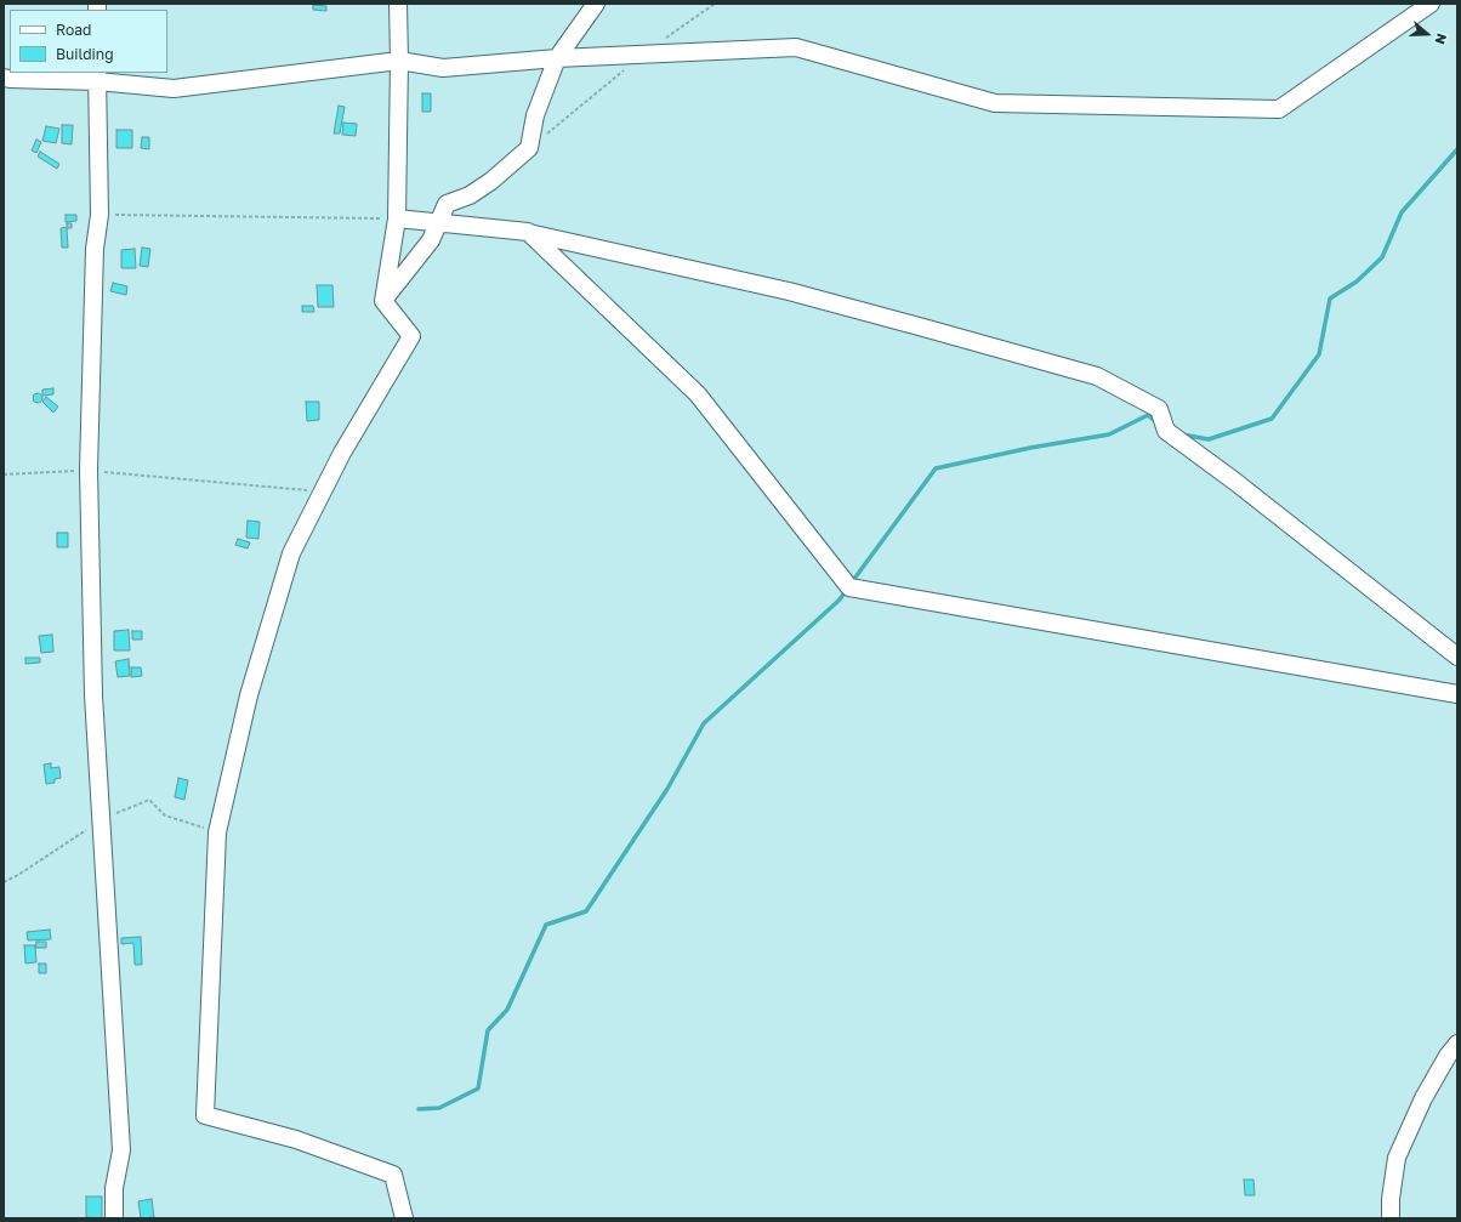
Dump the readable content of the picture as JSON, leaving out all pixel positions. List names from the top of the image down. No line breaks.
{"legend":["Road","Building"],"north":"right"}
